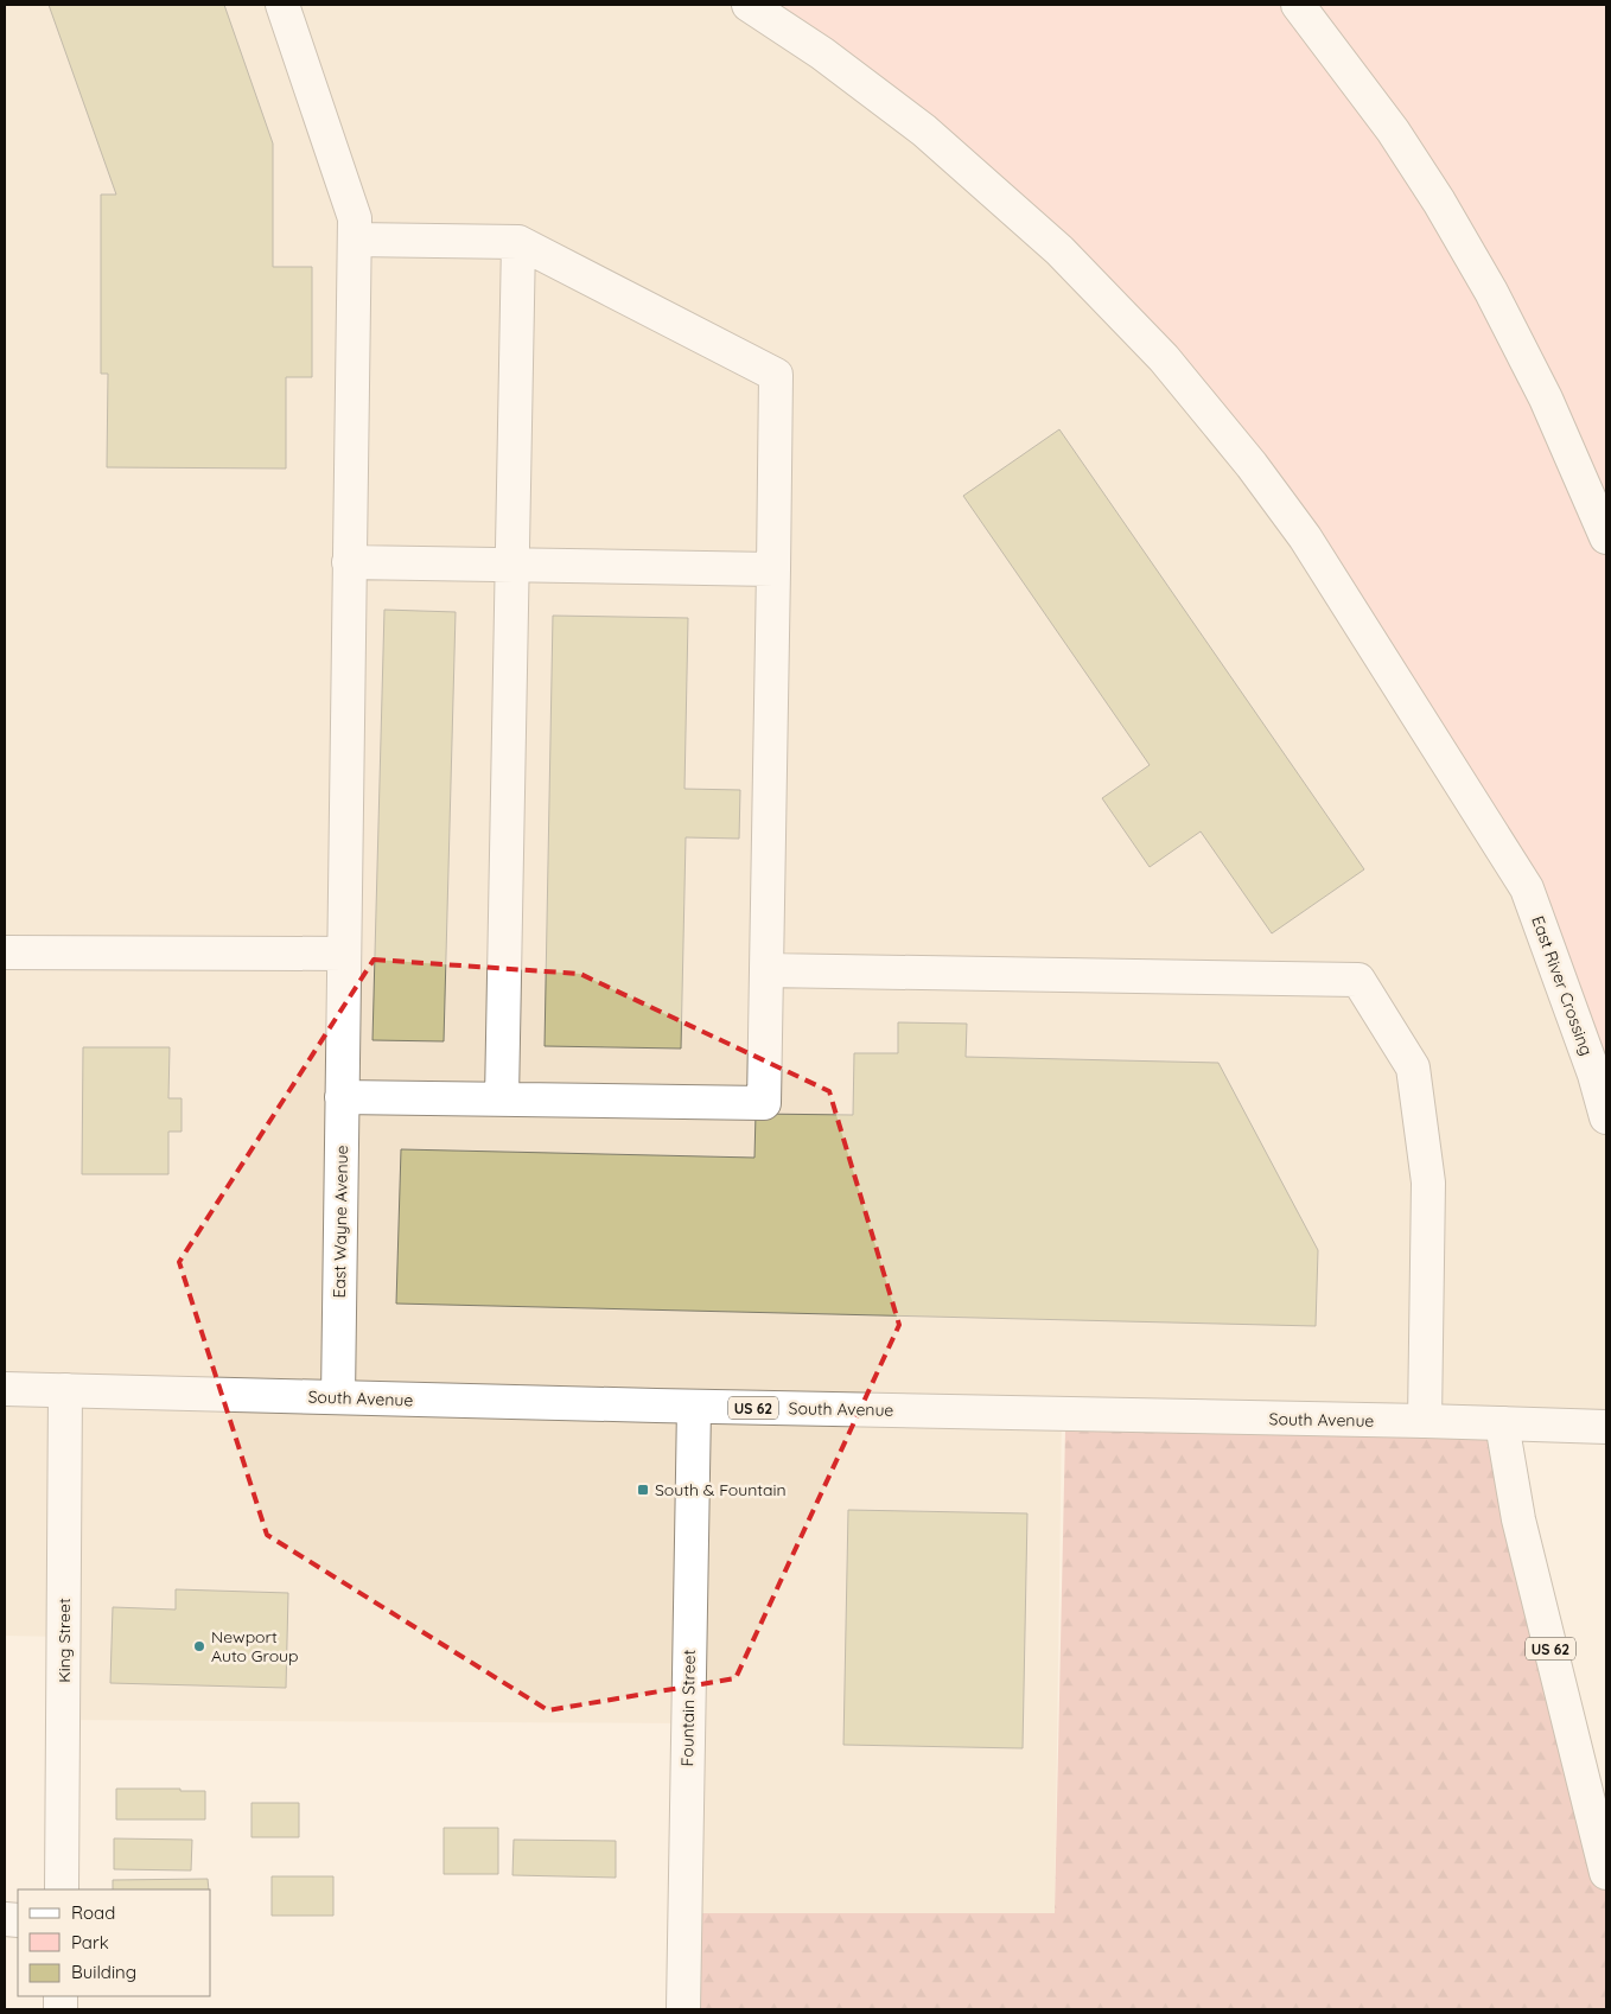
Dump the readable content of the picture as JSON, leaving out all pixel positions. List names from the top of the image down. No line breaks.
{"streets":{"main road":["East River Crossing","East Wayne Avenue","South Avenue","US 62","King Street","Fountain Street"]},"crossings":[["East Wayne Avenue","South Avenue"],["South Avenue","US 62"],["South Avenue","King Street"],["South Avenue","Fountain Street"]],"places":{"transit":["South & Fountain"],"other":["Newport Auto Group"]},"legend":["Road","Park","Building"]}
